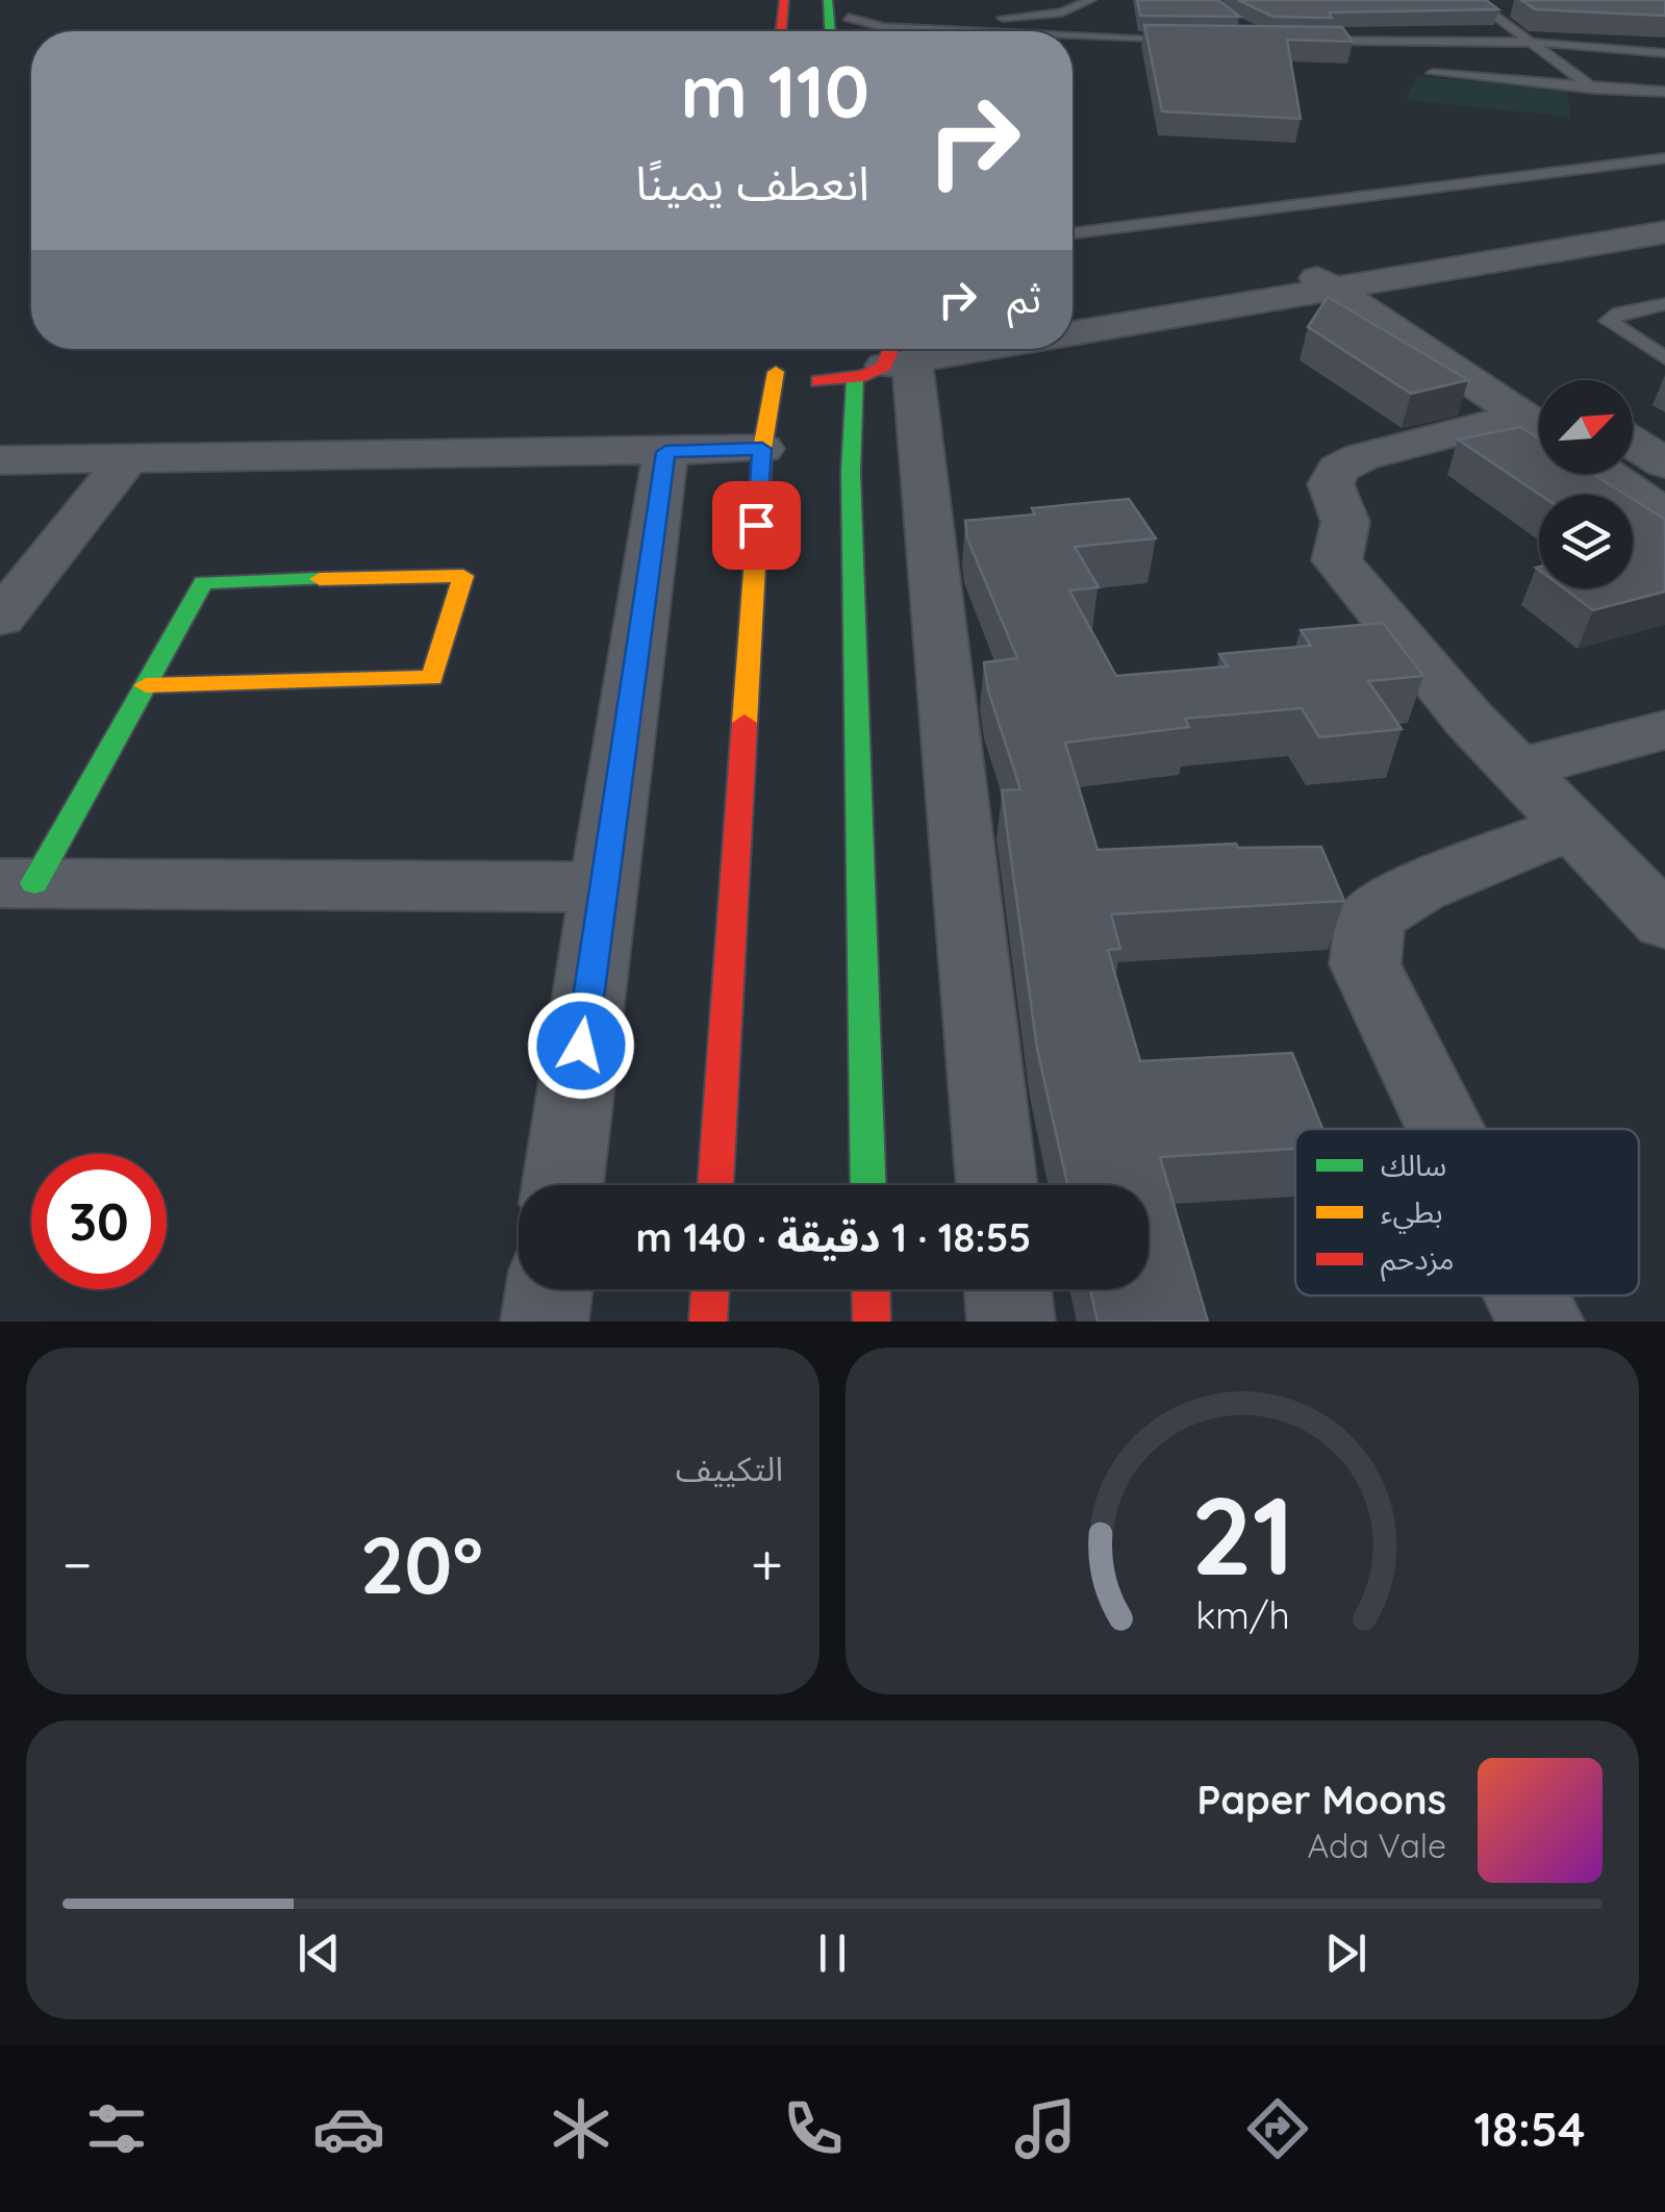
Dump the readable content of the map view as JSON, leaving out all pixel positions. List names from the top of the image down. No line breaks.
{"legend":["سالك","بطيء","مزدحم"],"north":"top right","page":{"turn":["110 m","انعطف يمينًا"],"then":"ثم","limit":"30","trip":"18:55 · 1 دقيقة · 140 m","tile":"التكييف","heat":["−","20°","+"],"song":["Paper Moons","Ada Vale"],"tabs":"18:54","gauge":["21","km/h"]}}
